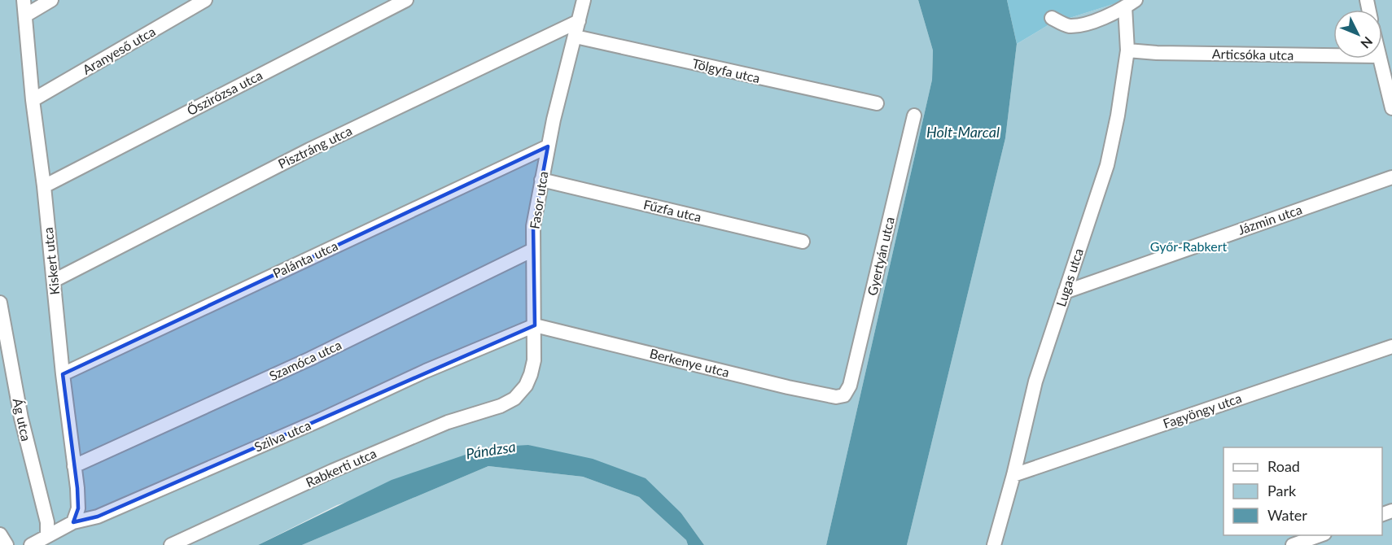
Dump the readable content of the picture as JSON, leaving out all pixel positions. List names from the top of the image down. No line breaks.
{"streets":{"street":["Aranyeső utca","Articsóka utca","Tölgyfa utca","Őszirózsa utca","Pisztráng utca","Fasor utca","Fűzfa utca","Jázmin utca","Gyertyán utca","Palánta utca","Kiskert utca","Lugas utca","Szamóca utca","Berkenye utca","Fagyöngy utca","Ág utca","Szilva utca","Rabkerti utca"]},"crossings":[["Aranyeső utca","Kiskert utca"],["Articsóka utca","Lugas utca"],["Tölgyfa utca","Fasor utca"],["Őszirózsa utca","Kiskert utca"],["Pisztráng utca","Fasor utca"],["Pisztráng utca","Kiskert utca"],["Fasor utca","Fűzfa utca"],["Fasor utca","Palánta utca"],["Fasor utca","Szamóca utca"],["Fasor utca","Berkenye utca"],["Fasor utca","Szilva utca"],["Fasor utca","Rabkerti utca"],["Jázmin utca","Lugas utca"],["Gyertyán utca","Berkenye utca"],["Palánta utca","Kiskert utca"],["Kiskert utca","Szamóca utca"],["Kiskert utca","Szilva utca"],["Lugas utca","Fagyöngy utca"],["Berkenye utca","Szilva utca"],["Ág utca","Szilva utca"]],"water":["Holt-Marcal","Pándzsa"],"parks":["Győr-Rabkert"],"legend":["Road","Park","Water"],"north":"bottom right"}
